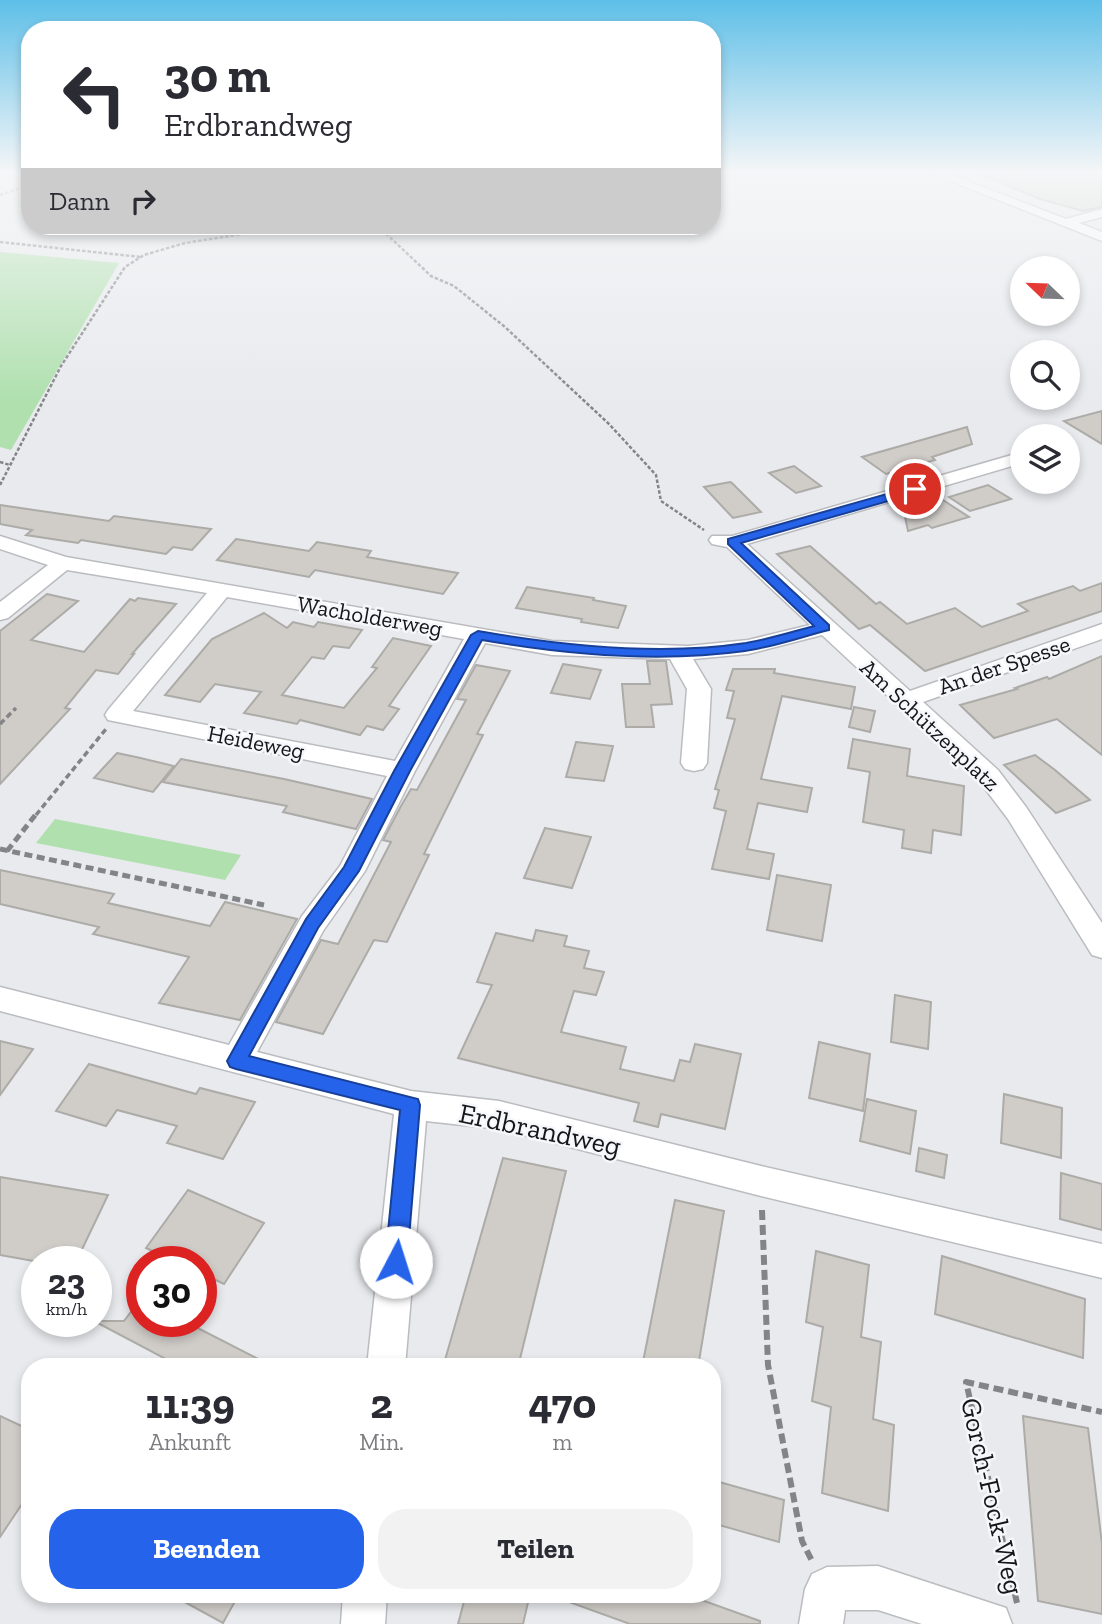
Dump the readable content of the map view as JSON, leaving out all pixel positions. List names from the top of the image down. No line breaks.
{"streets":{"street":["Wacholderweg","An der Spesse","Am Schützenplatz","Heideweg","Erdbrandweg","Gorch-Fock-Weg"]},"crossings":[["Wacholderweg","Am Schützenplatz"],["An der Spesse","Am Schützenplatz"]],"north":"top left","page":{"turn":["30 m","Erdbrandweg"],"then":"Dann","speed":"23 km/h","limit":"30","eta":["11:39","Ankunft","2","Min.","470","m"],"buttons":["Beenden","Teilen"]}}
